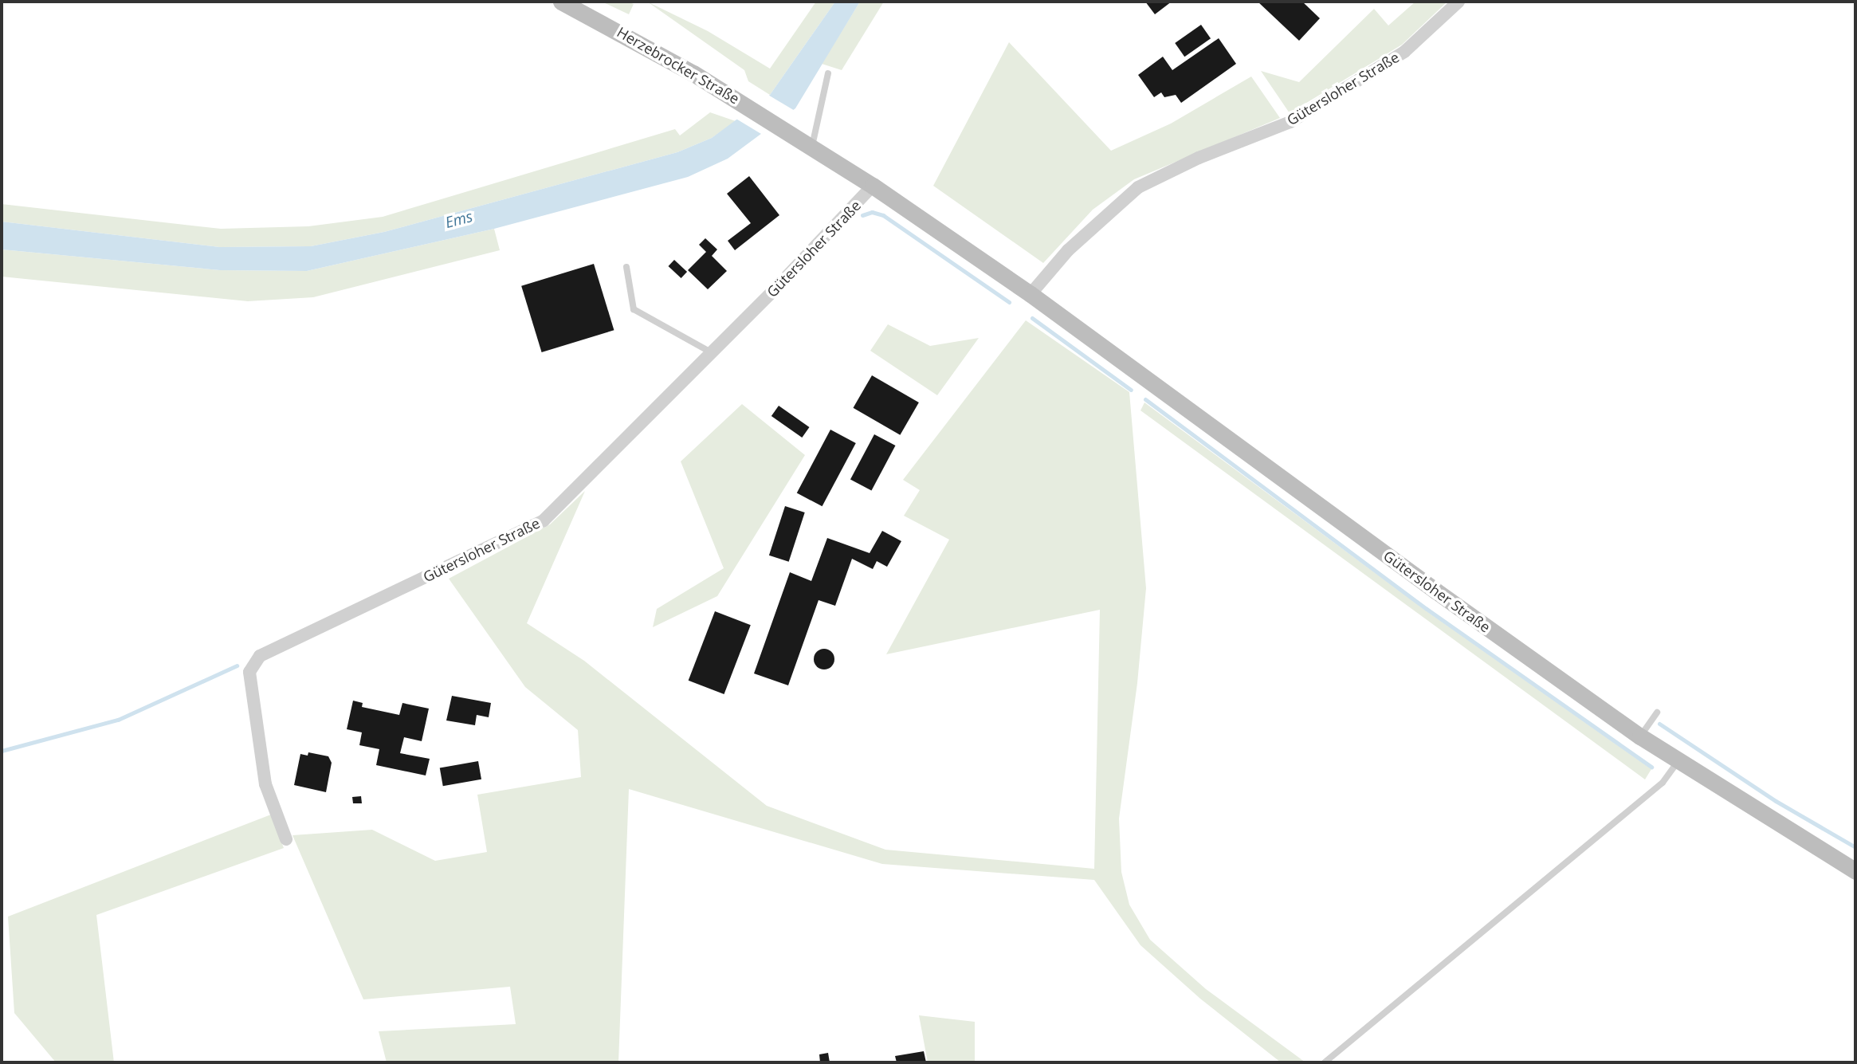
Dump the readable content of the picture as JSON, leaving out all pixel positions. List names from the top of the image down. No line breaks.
{"streets":{"main road":["Herzebrocker Straße","Gütersloher Straße"]},"crossings":[["Herzebrocker Straße","Gütersloher Straße"]],"water":["Ems"]}
